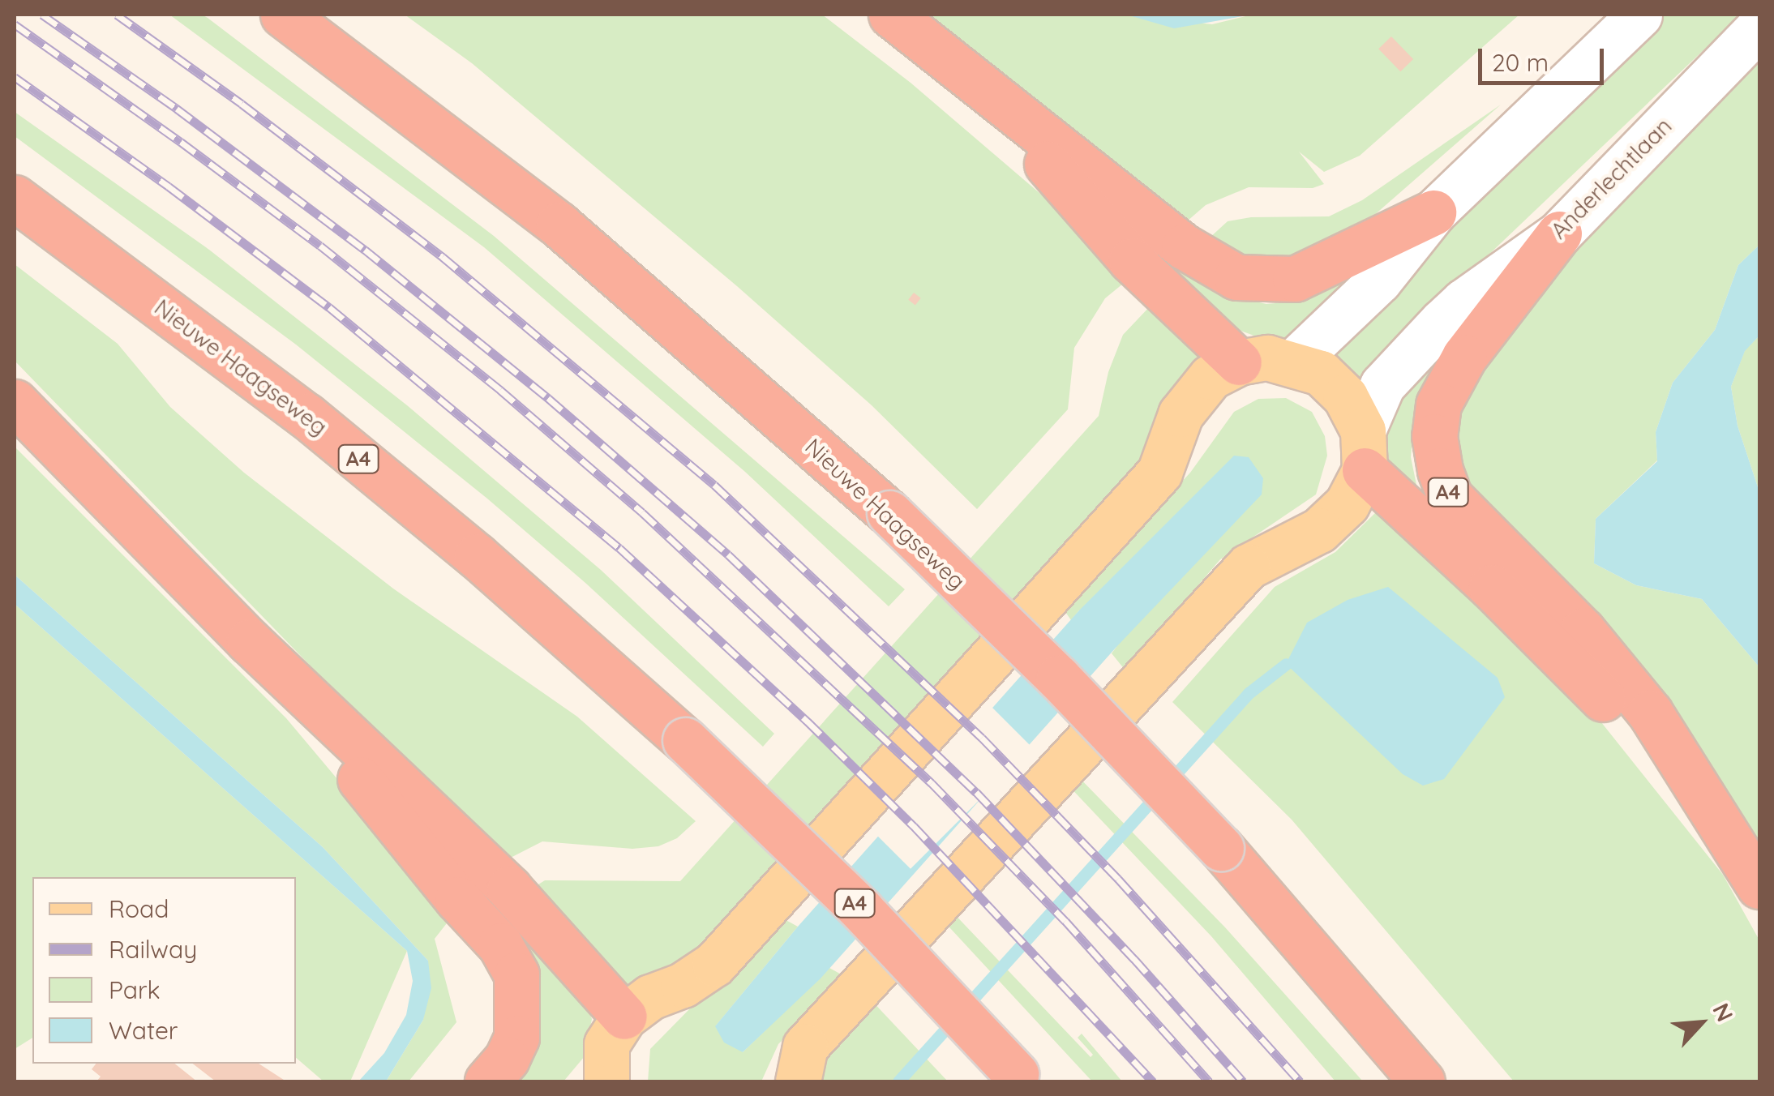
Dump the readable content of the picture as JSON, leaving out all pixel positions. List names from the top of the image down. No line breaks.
{"streets":{"highway":["Nieuwe Haagseweg","A4"],"street":["Anderlechtlaan"]},"crossings":[["Anderlechtlaan","A4"]],"legend":["Road","Railway","Park","Water"],"scale_bar":"20 m","north":"top right"}
